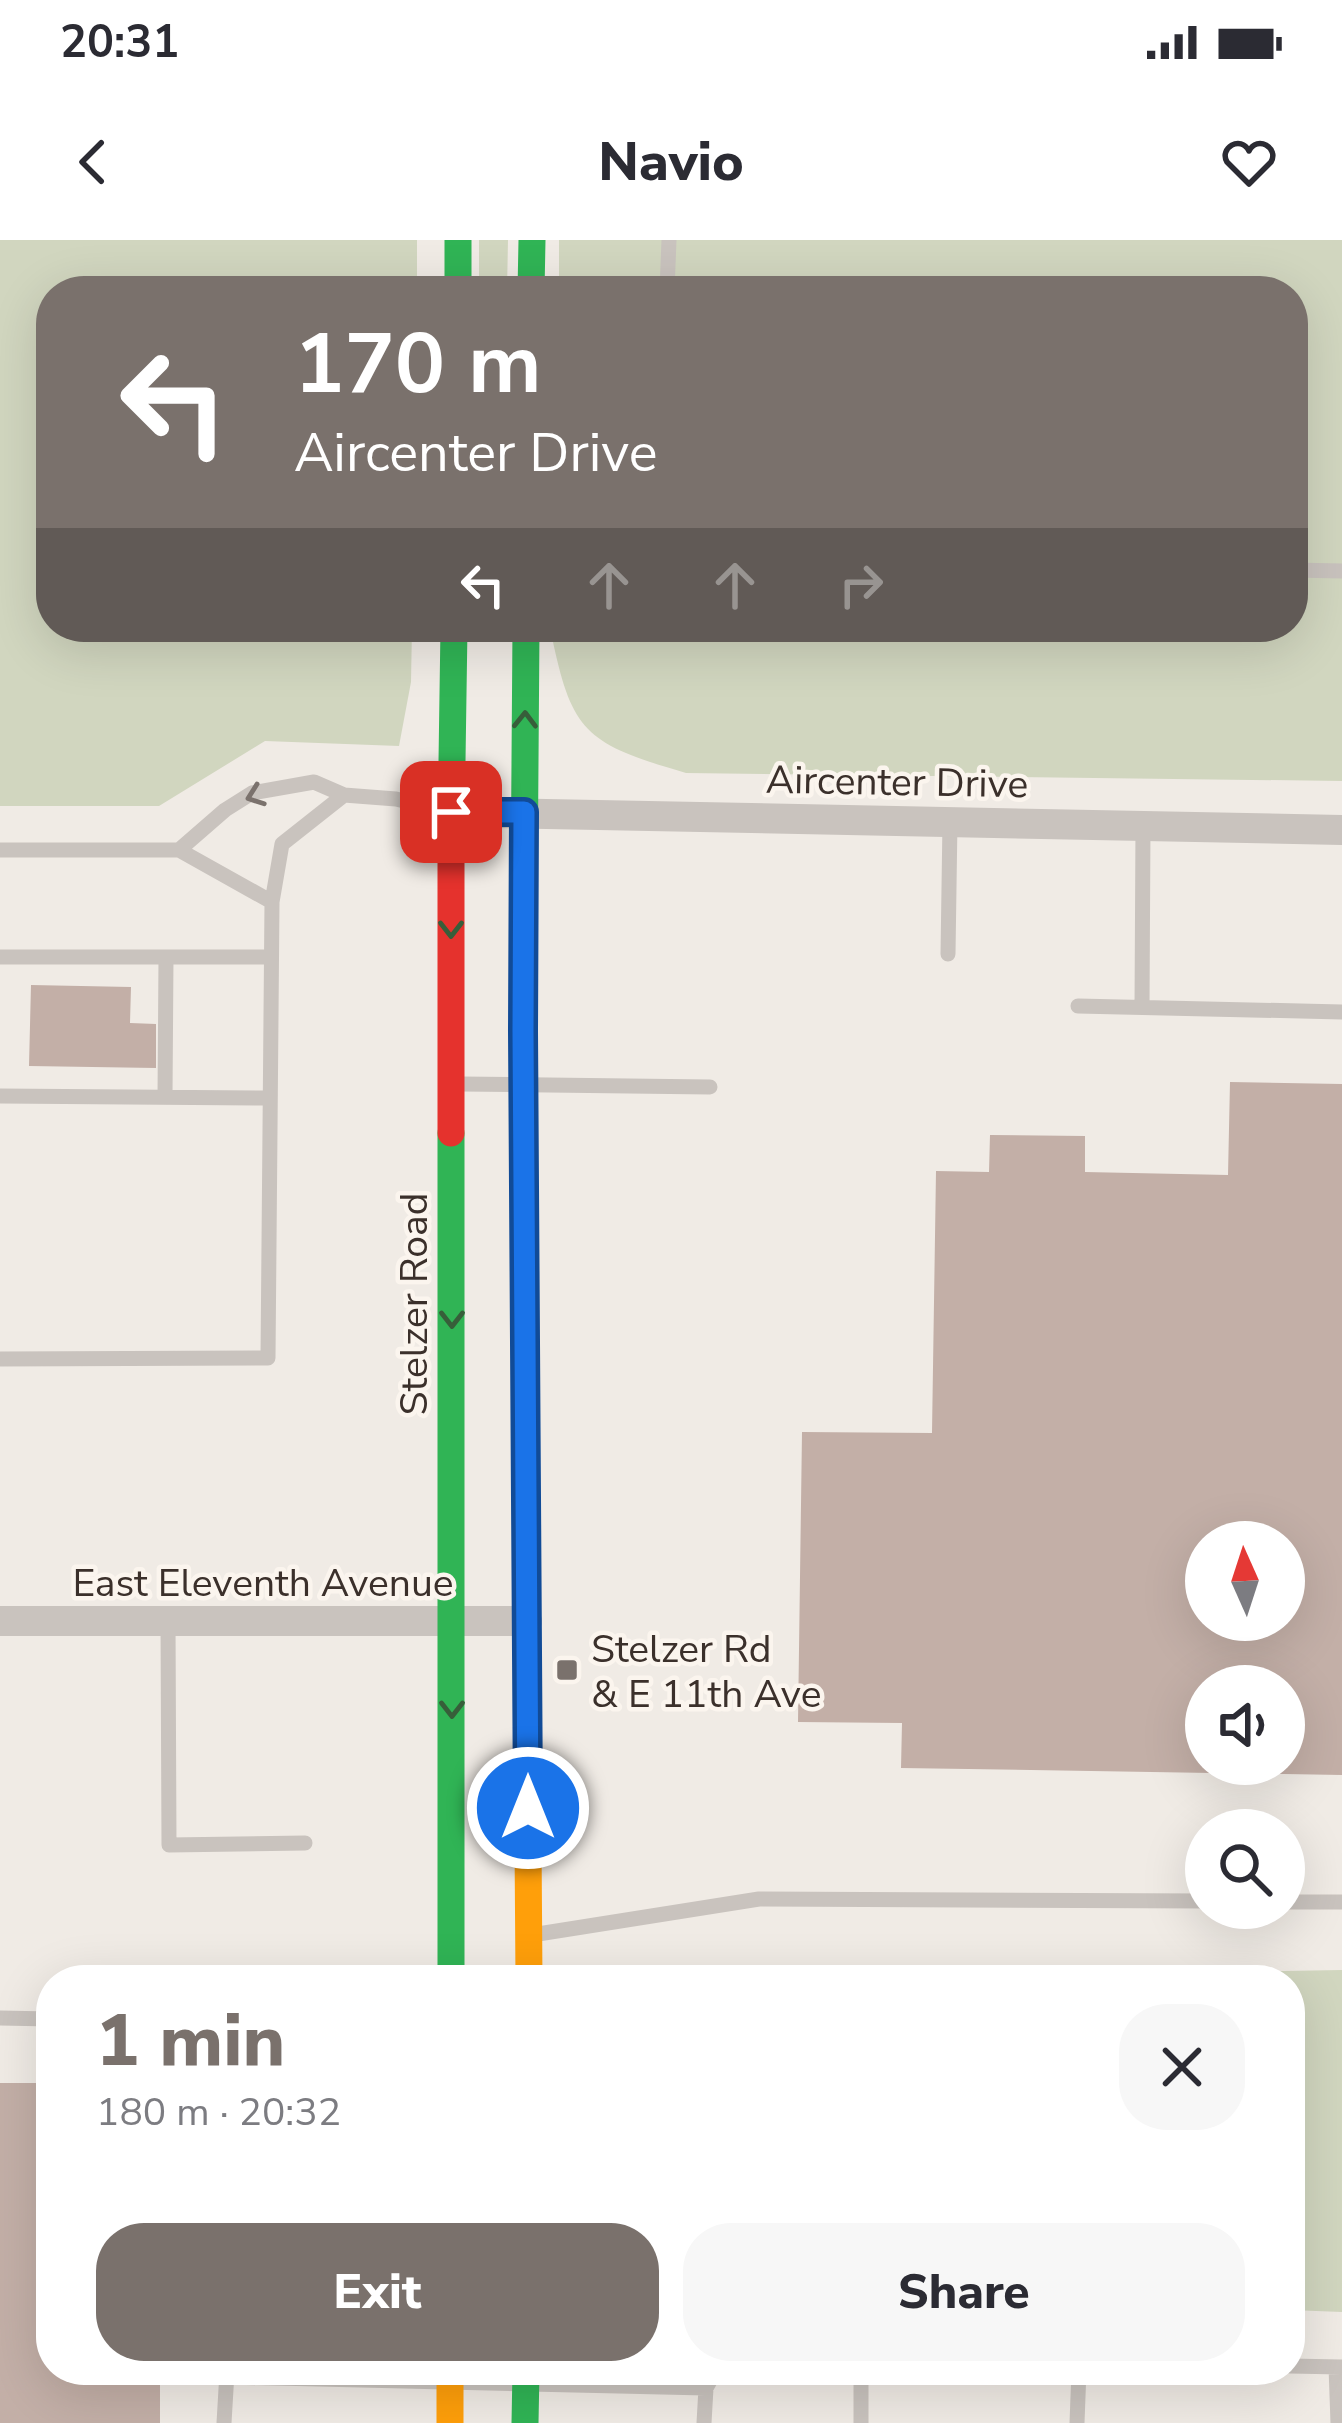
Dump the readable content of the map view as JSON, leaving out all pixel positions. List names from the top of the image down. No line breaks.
{"streets":{"main road":["Stelzer Road"],"street":["Aircenter Drive","East Eleventh Avenue"]},"crossings":[["Aircenter Drive","Stelzer Road"],["Stelzer Road","East Eleventh Avenue"]],"places":{"transit":["Stelzer Rd & E 11th Ave"]},"north":"top","page":{"status":"20:31","header":"Navio","turn":["170 m","Aircenter Drive"],"heading":["1 min","180 m · 20:32"],"buttons":["Exit","Share"]}}
